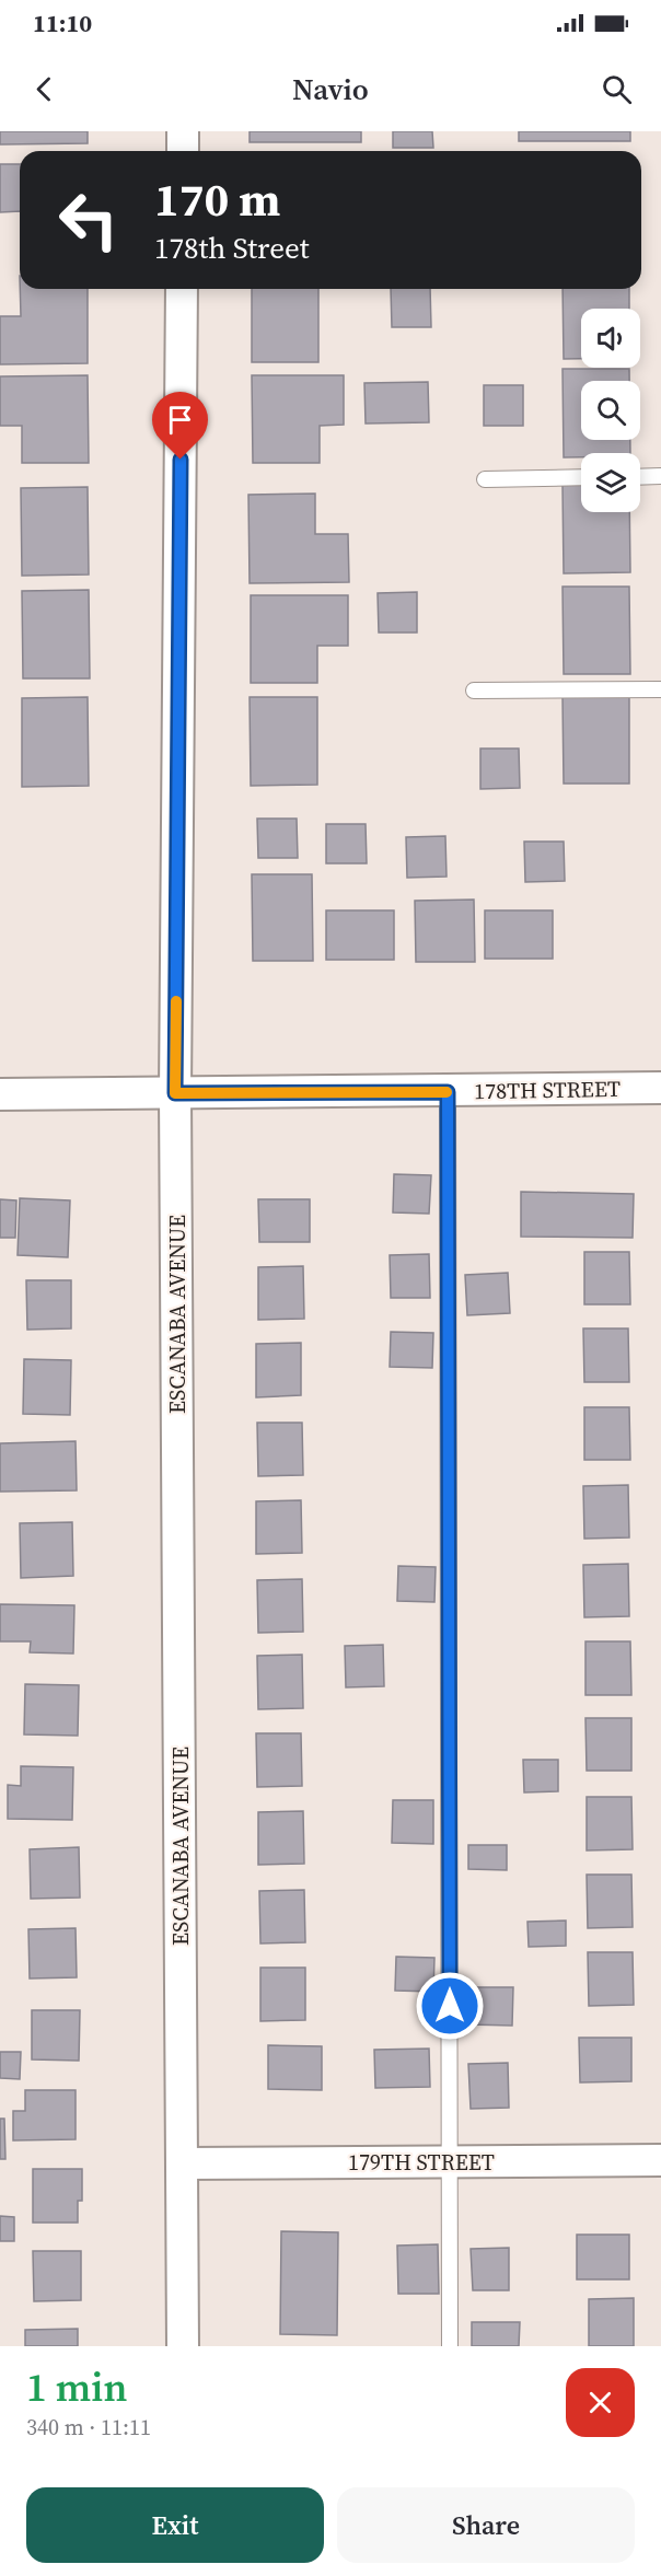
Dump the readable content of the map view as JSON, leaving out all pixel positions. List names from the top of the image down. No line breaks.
{"streets":{"street":["178TH STREET","ESCANABA AVENUE","179TH STREET"]},"crossings":[["178TH STREET","ESCANABA AVENUE"],["ESCANABA AVENUE","179TH STREET"]],"page":{"status":"11:10","header":"Navio","turn":["170 m","178th Street"],"heading":["1 min","340 m · 11:11"],"buttons":["Exit","Share"]}}
